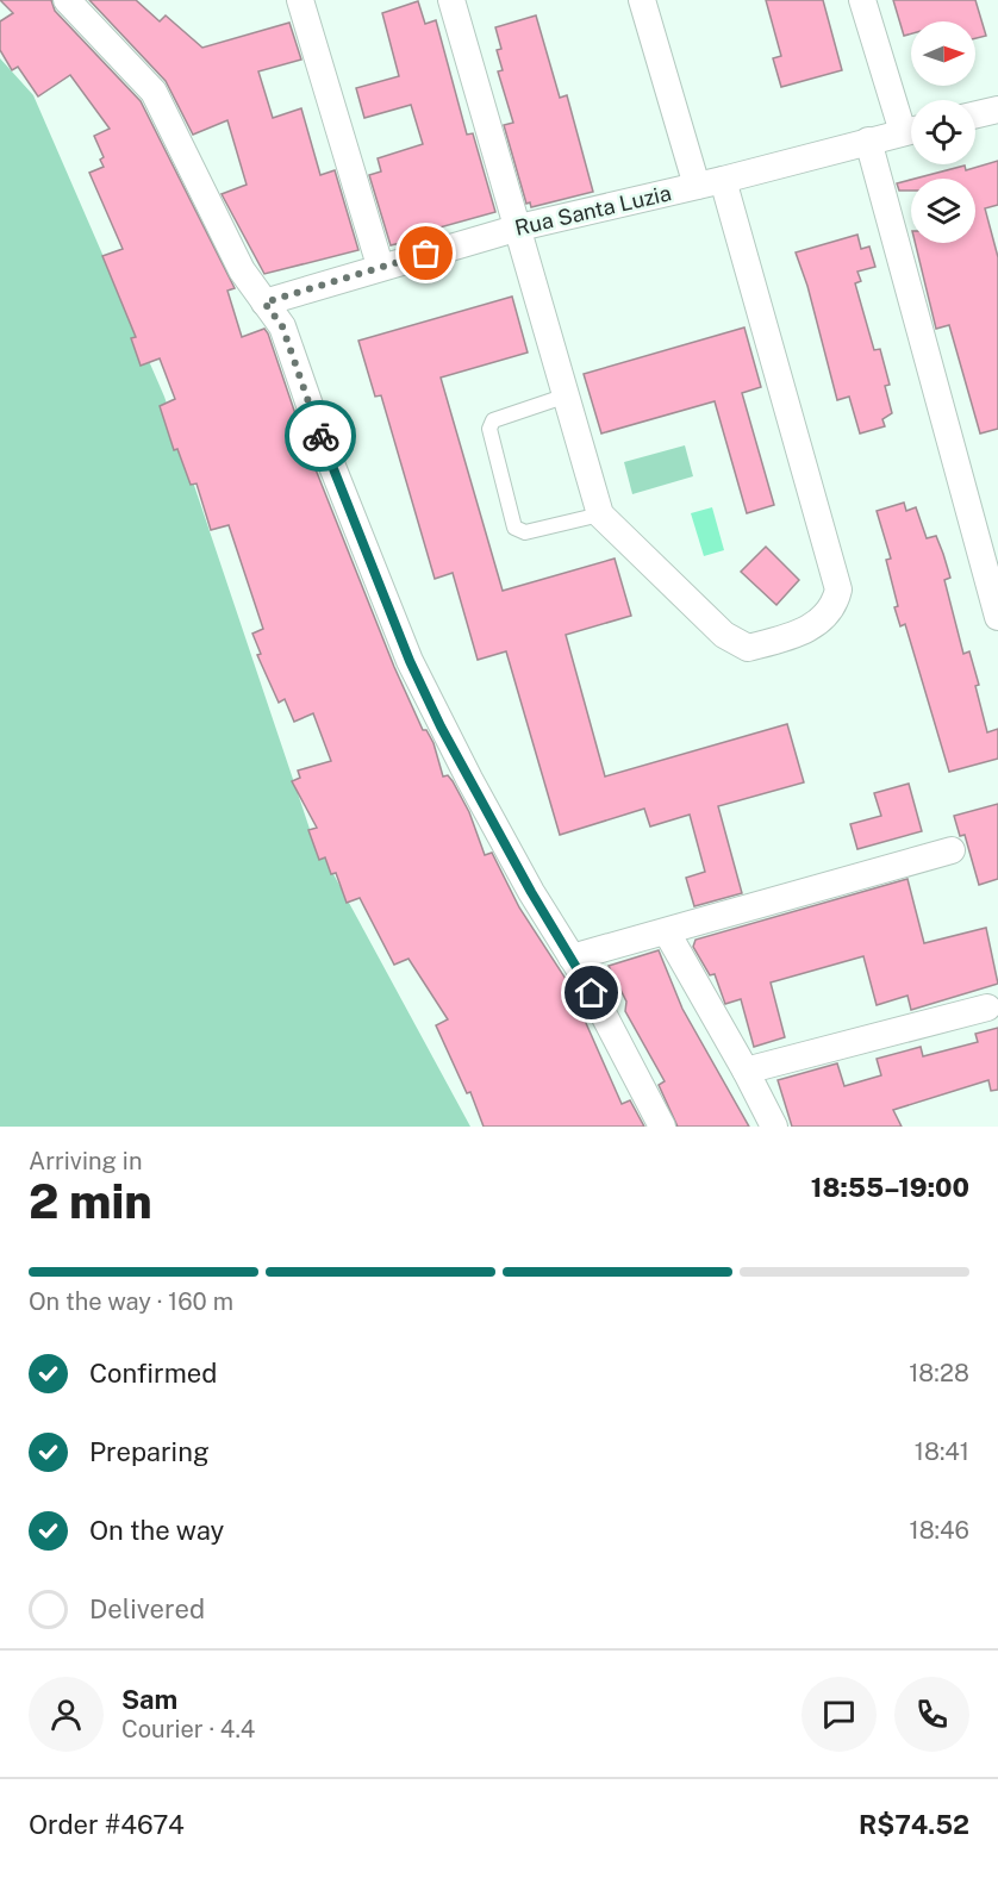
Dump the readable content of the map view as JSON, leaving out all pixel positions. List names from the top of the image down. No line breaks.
{"streets":{"street":["Rua Santa Luzia"]},"north":"right","page":{"heading":["2 min","Arriving in","18:55–19:00"],"panel":["Sam","Courier · 4.4","Order #4674","R$74.52"],"bar":"On the way · 160 m","list":[["Confirmed","18:28"],["Preparing","18:41"],["On the way","18:46"],"Delivered"]}}
